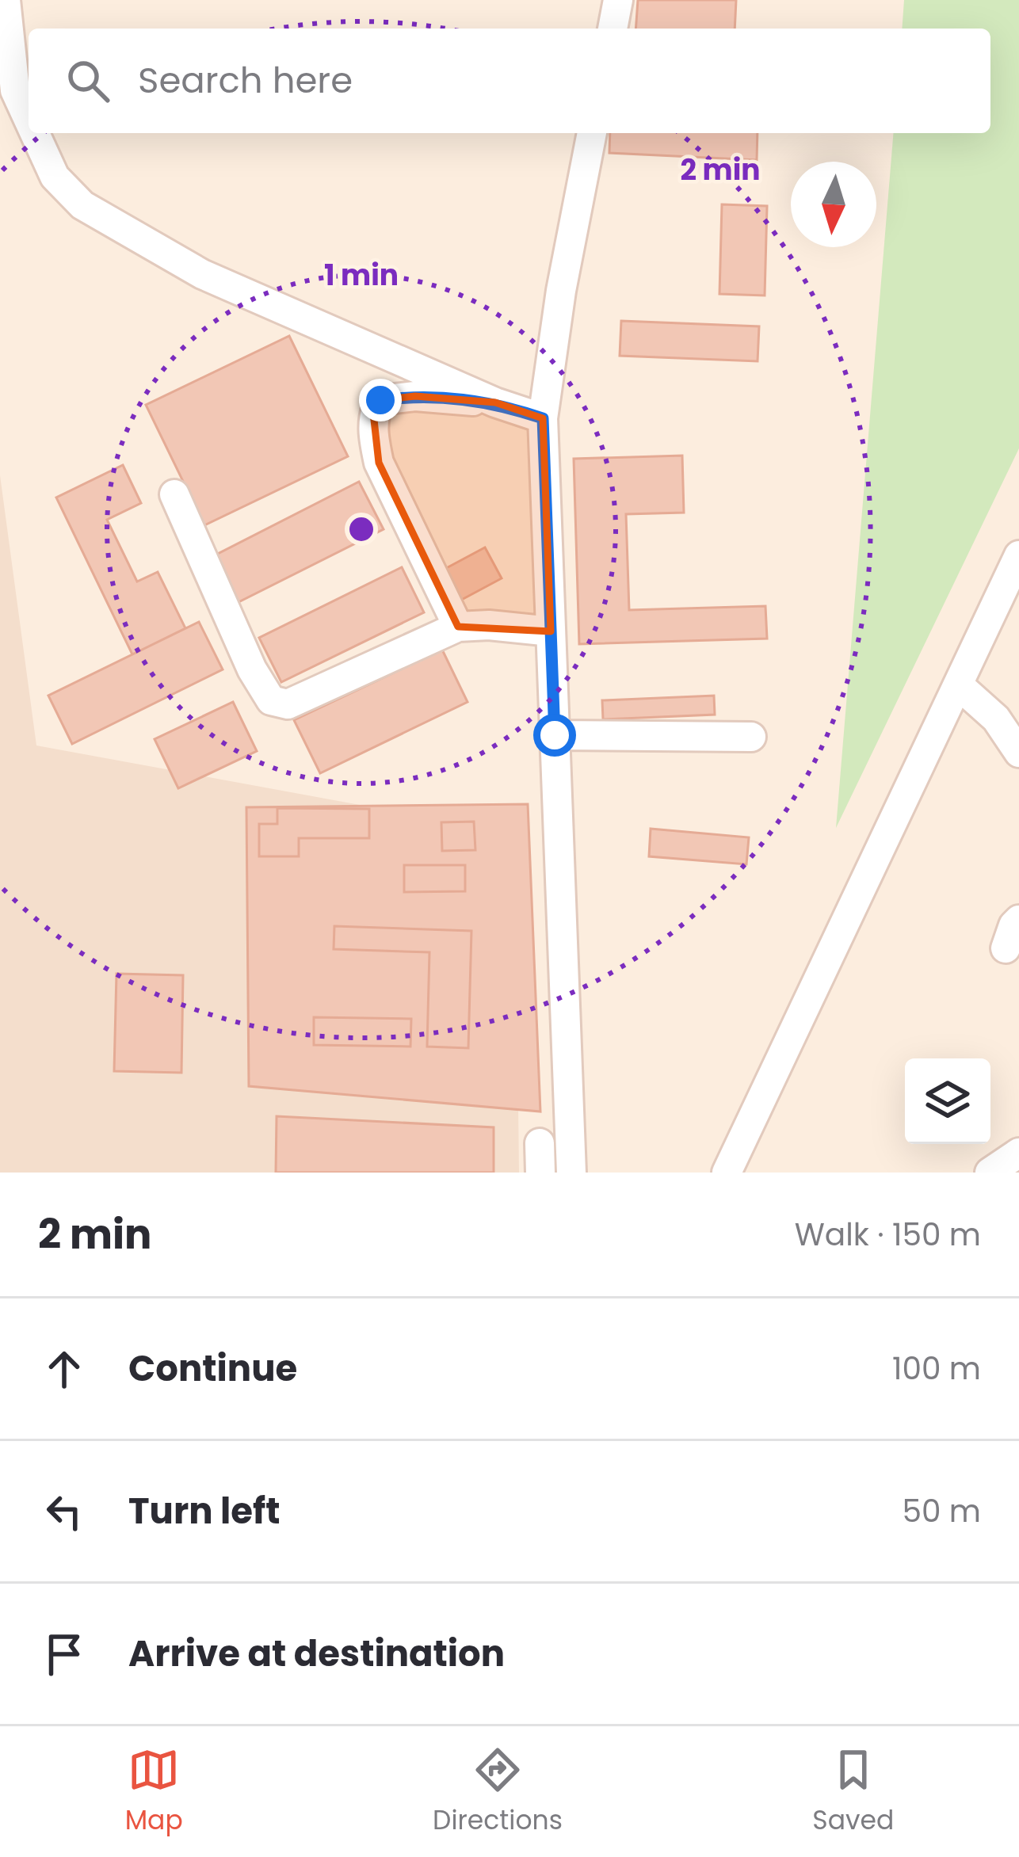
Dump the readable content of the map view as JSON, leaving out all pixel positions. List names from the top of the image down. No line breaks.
{"north":"bottom","page":{"search":"Search here","heading":["2 min","Walk · 150 m"],"list":[["Continue","100 m"],["Turn left","50 m"],"Arrive at destination"],"nav":["Map","Directions","Saved"]},"rings":["2 min","1 min"]}
